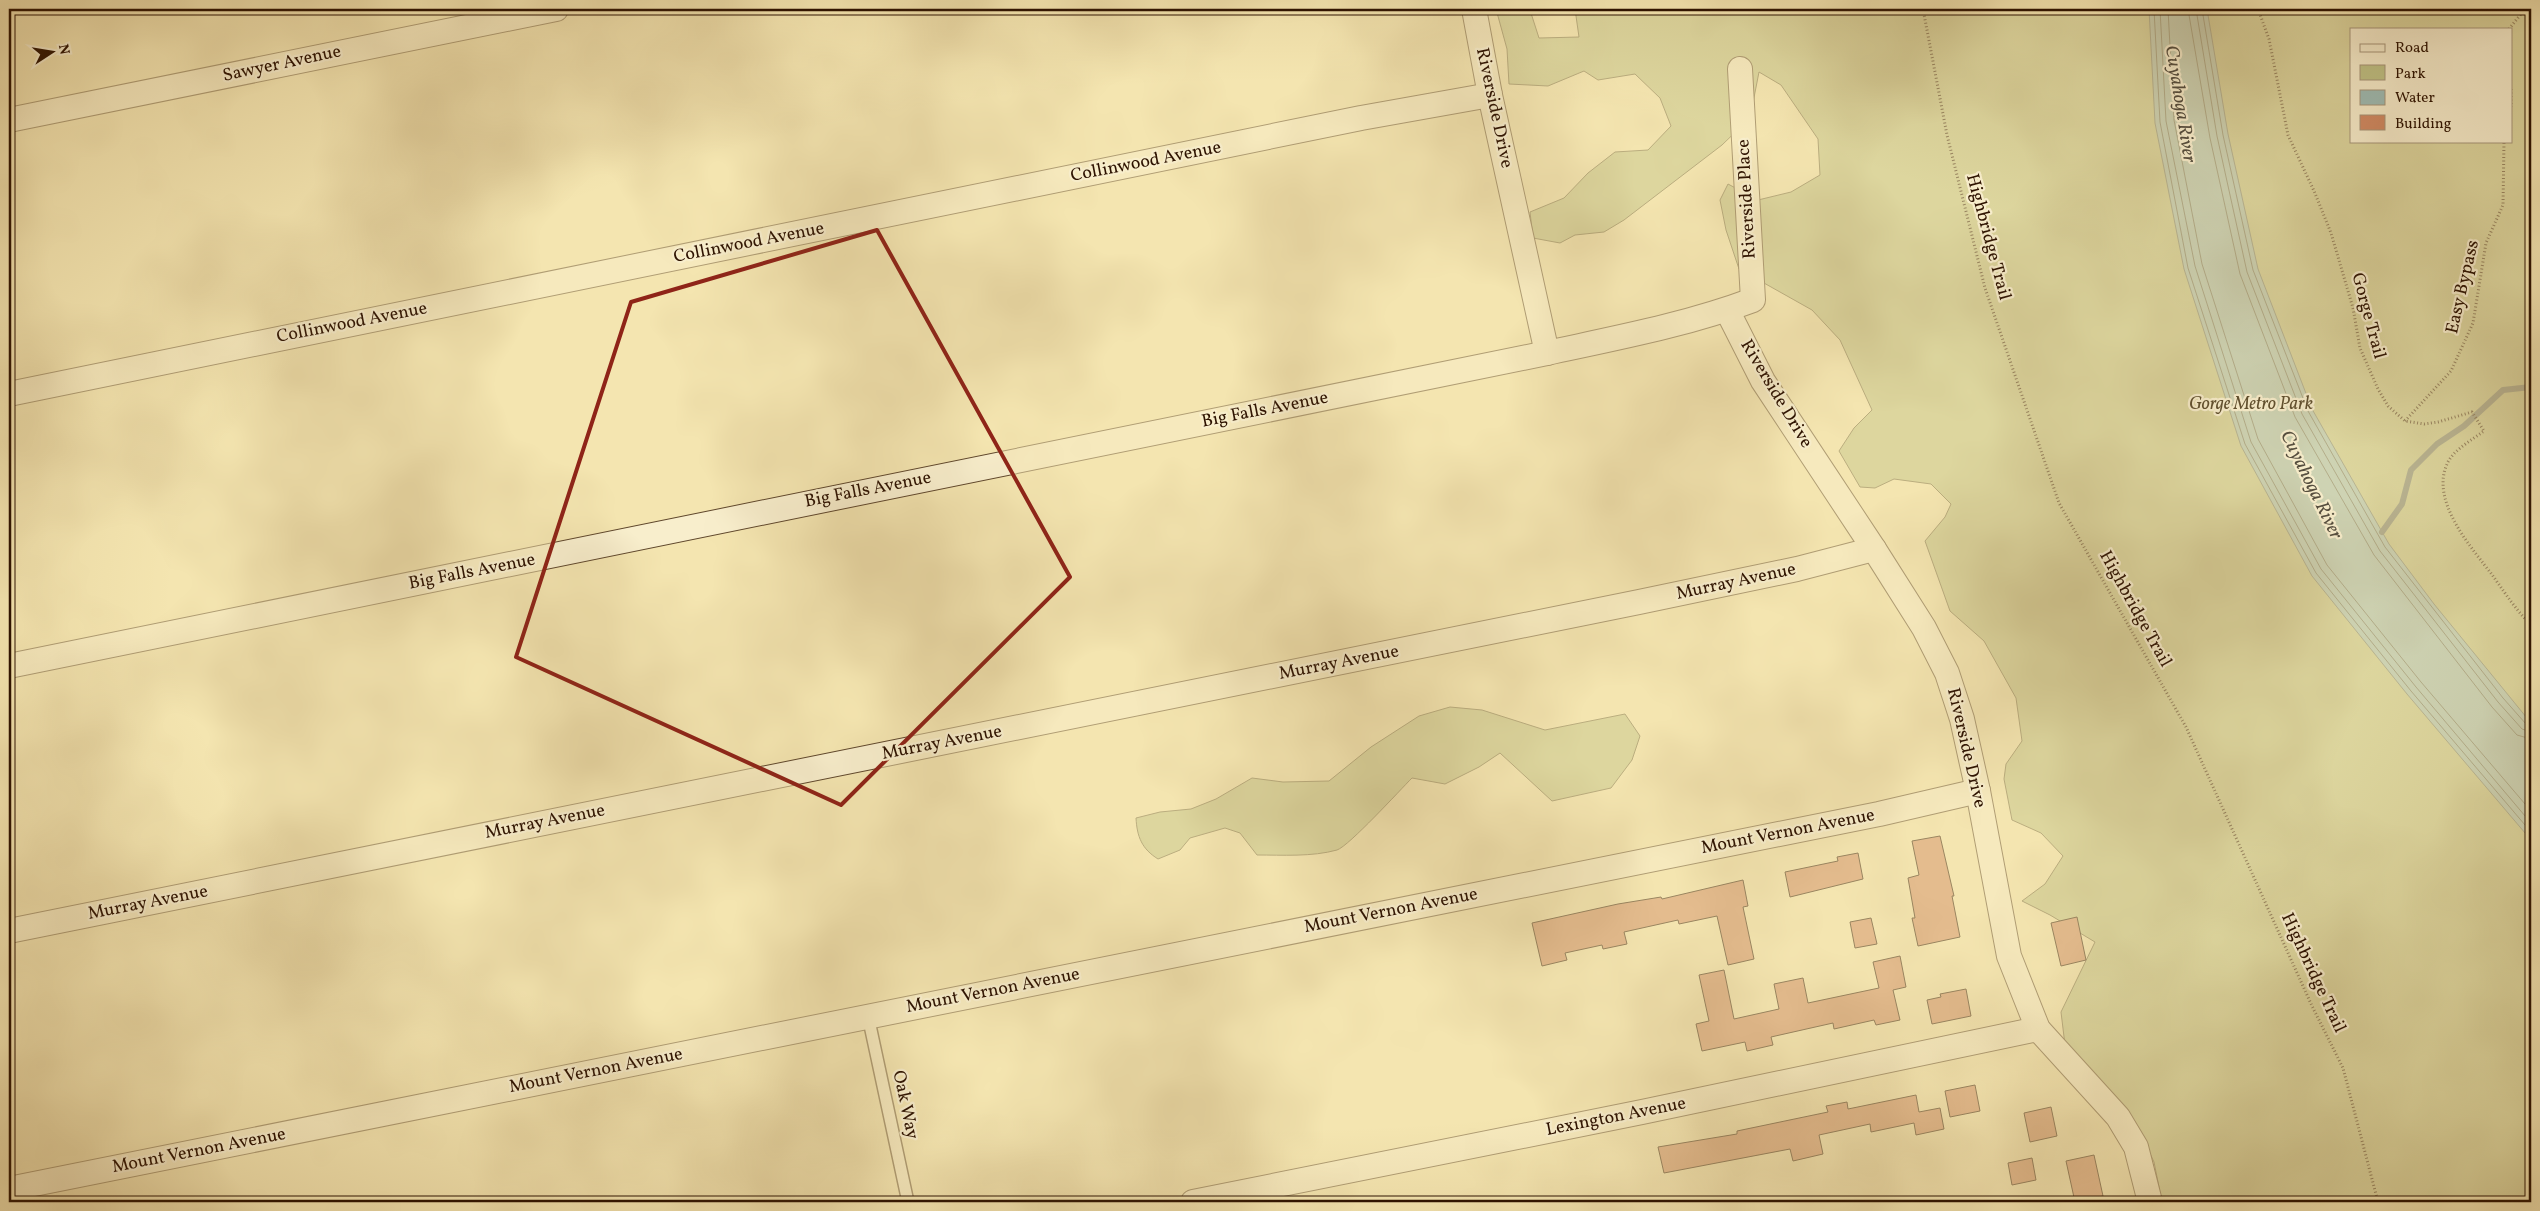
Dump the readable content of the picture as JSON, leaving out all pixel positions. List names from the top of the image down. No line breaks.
{"streets":{"street":["Sawyer Avenue","Riverside Drive","Collinwood Avenue","Riverside Place","Big Falls Avenue","Murray Avenue","Mount Vernon Avenue","Lexington Avenue"],"lane":["Oak Way"],"path":["Highbridge Trail","Easy Bypass","Gorge Trail"]},"crossings":[["Riverside Drive","Collinwood Avenue"],["Riverside Drive","Riverside Place"],["Riverside Drive","Big Falls Avenue"],["Riverside Drive","Murray Avenue"],["Riverside Drive","Mount Vernon Avenue"],["Riverside Drive","Lexington Avenue"],["Riverside Place","Big Falls Avenue"],["Easy Bypass","Gorge Trail"],["Mount Vernon Avenue","Oak Way"]],"water":["Cuyahoga River"],"parks":["Gorge Metro Park"],"legend":["Road","Park","Water","Building"],"north":"right"}
